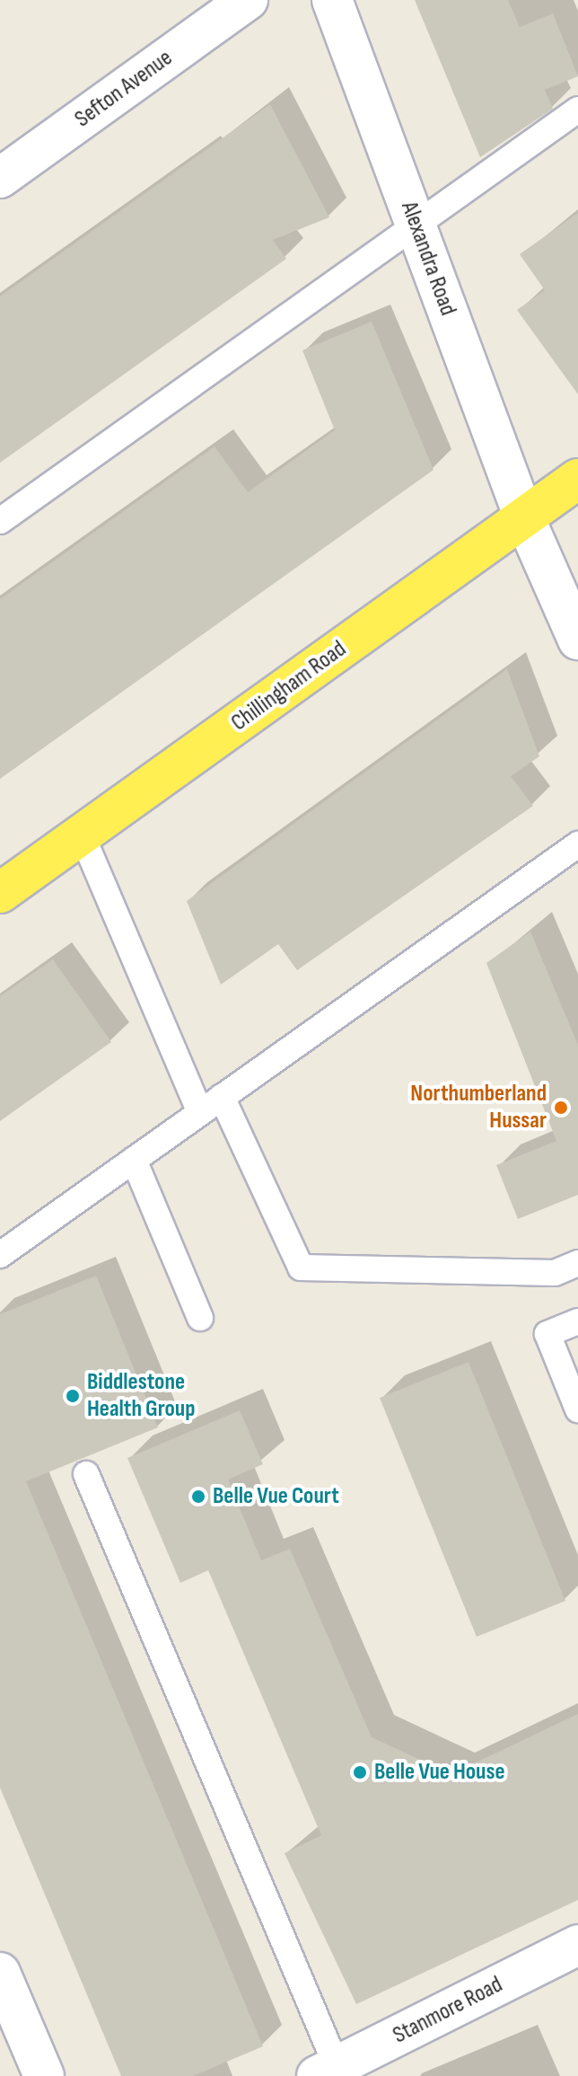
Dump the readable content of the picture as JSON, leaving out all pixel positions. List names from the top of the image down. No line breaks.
{"streets":{"main road":["Chillingham Road"],"street":["Sefton Avenue","Alexandra Road","Stanmore Road"]},"crossings":[["Alexandra Road","Chillingham Road"]],"places":["Northumberland Hussar","Biddlestone Health Group","Belle Vue Court","Belle Vue House"]}
